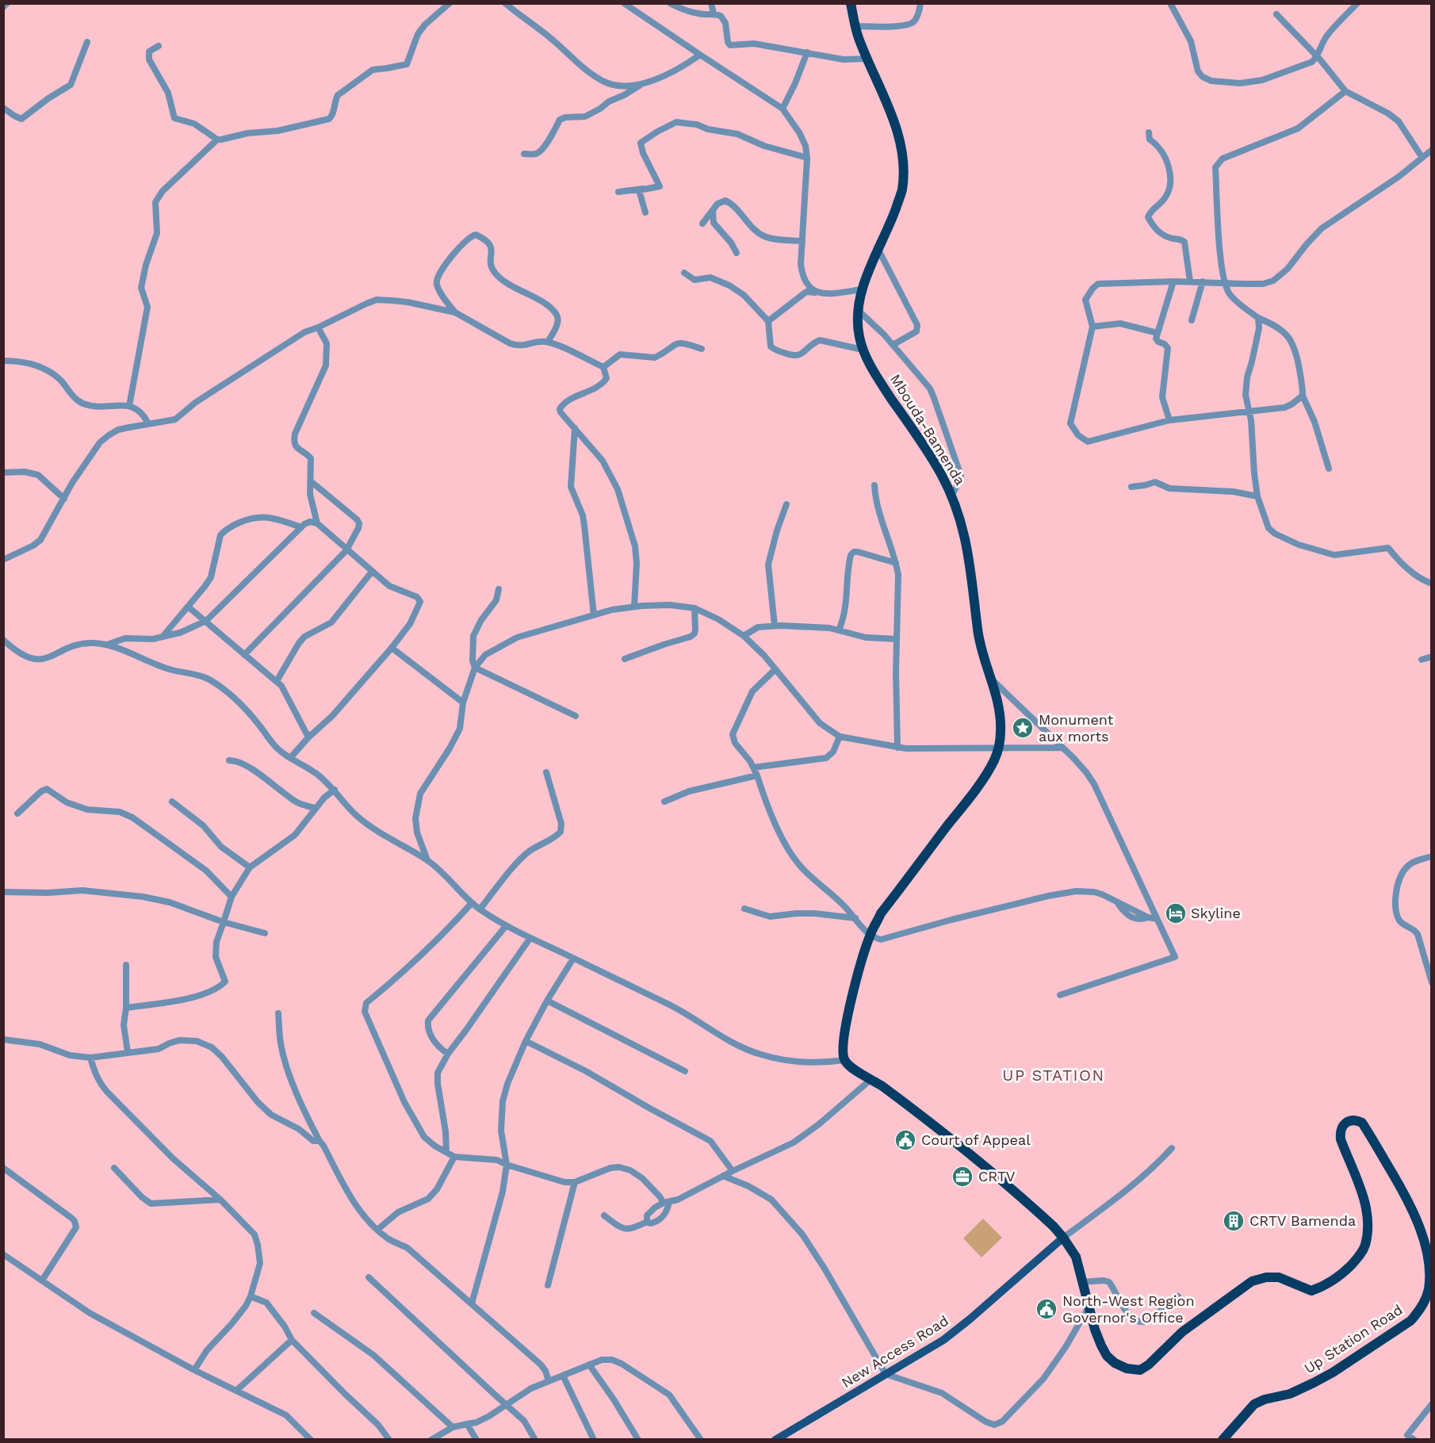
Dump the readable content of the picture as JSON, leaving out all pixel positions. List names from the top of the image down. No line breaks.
{"streets":{"highway":["Mbouda-Bamenda","Up Station Road"],"main road":["New Access Road"]},"crossings":[["Up Station Road","New Access Road"]],"districts":["UP STATION"],"places":{"place":["Monument aux morts"],"hotel":["Skyline"],"public building":["Court of Appeal","North-West Region Governor's Office"],"office":["CRTV"],"building":["CRTV Bamenda"]}}
